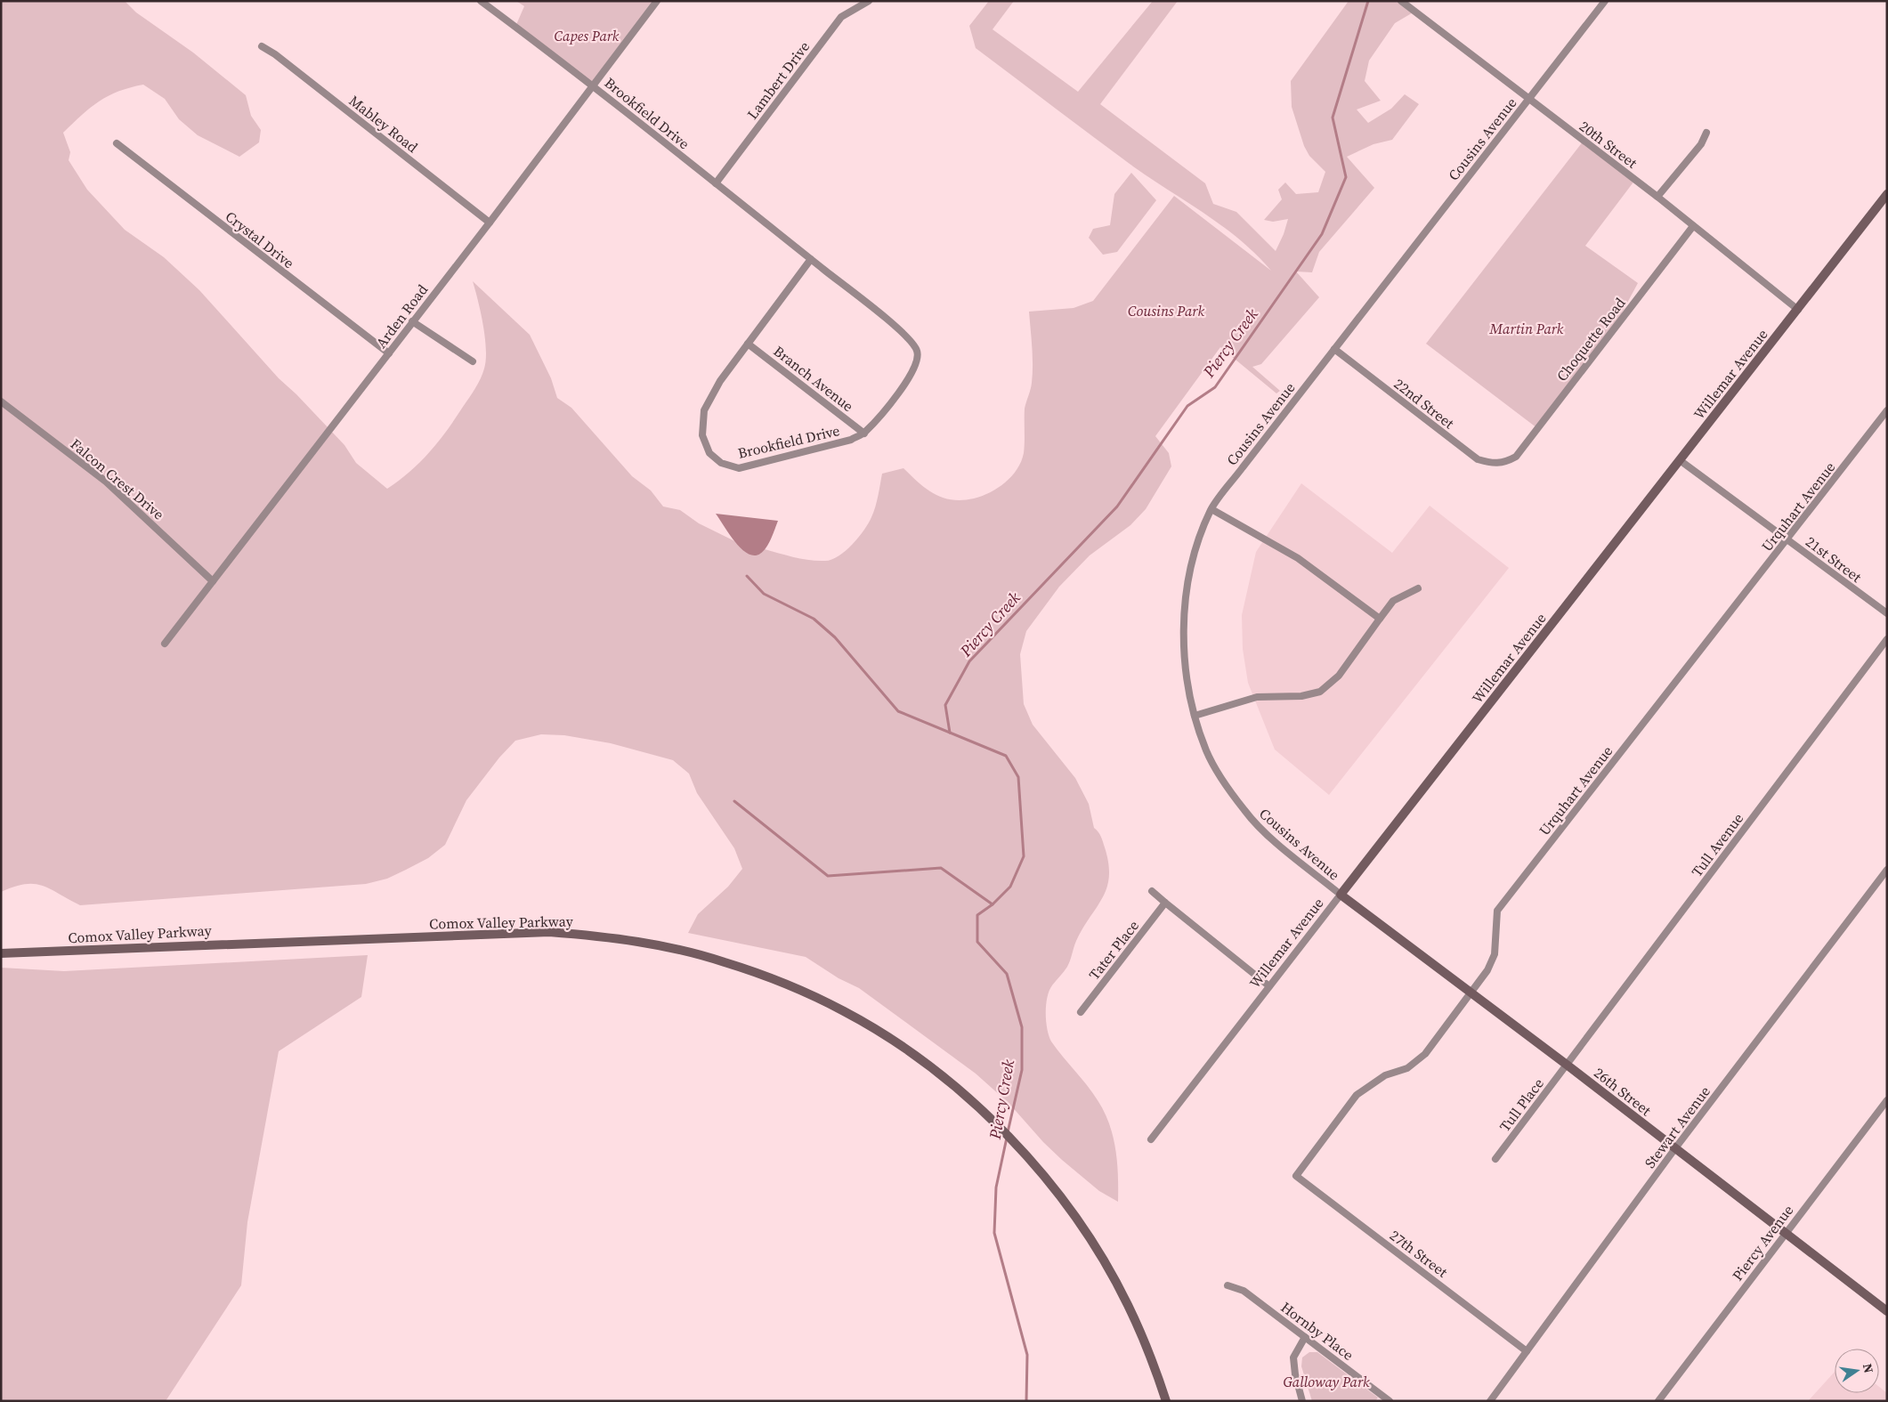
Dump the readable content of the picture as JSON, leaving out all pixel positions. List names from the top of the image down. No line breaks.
{"streets":{"street":["Lambert Drive","Brookfield Drive","Mabley Road","Cousins Avenue","20th Street","Crystal Drive","Arden Road","Choquette Road","Willemar Avenue","Branch Avenue","22nd Street","Falcon Crest Drive","Urquhart Avenue","21st Street","Tull Avenue","Comox Valley Parkway","Tater Place","26th Street","Tull Place","Stewart Avenue","Piercy Avenue","27th Street","Hornby Place"]},"crossings":[["Lambert Drive","Brookfield Drive"],["Brookfield Drive","Arden Road"],["Brookfield Drive","Branch Avenue"],["Mabley Road","Arden Road"],["Cousins Avenue","20th Street"],["Cousins Avenue","Willemar Avenue"],["Cousins Avenue","22nd Street"],["Cousins Avenue","26th Street"],["20th Street","Choquette Road"],["20th Street","Willemar Avenue"],["Crystal Drive","Arden Road"],["Arden Road","Falcon Crest Drive"],["Choquette Road","22nd Street"],["Willemar Avenue","21st Street"],["Willemar Avenue","26th Street"],["Urquhart Avenue","21st Street"],["Urquhart Avenue","26th Street"],["Urquhart Avenue","27th Street"],["Tull Avenue","26th Street"],["Tull Avenue","Tull Place"],["26th Street","Tull Place"],["26th Street","Stewart Avenue"],["26th Street","Piercy Avenue"],["Stewart Avenue","27th Street"]],"water":["Piercy Creek"],"parks":["Capes Park","Cousins Park","Martin Park","Galloway Park"],"north":"right"}
